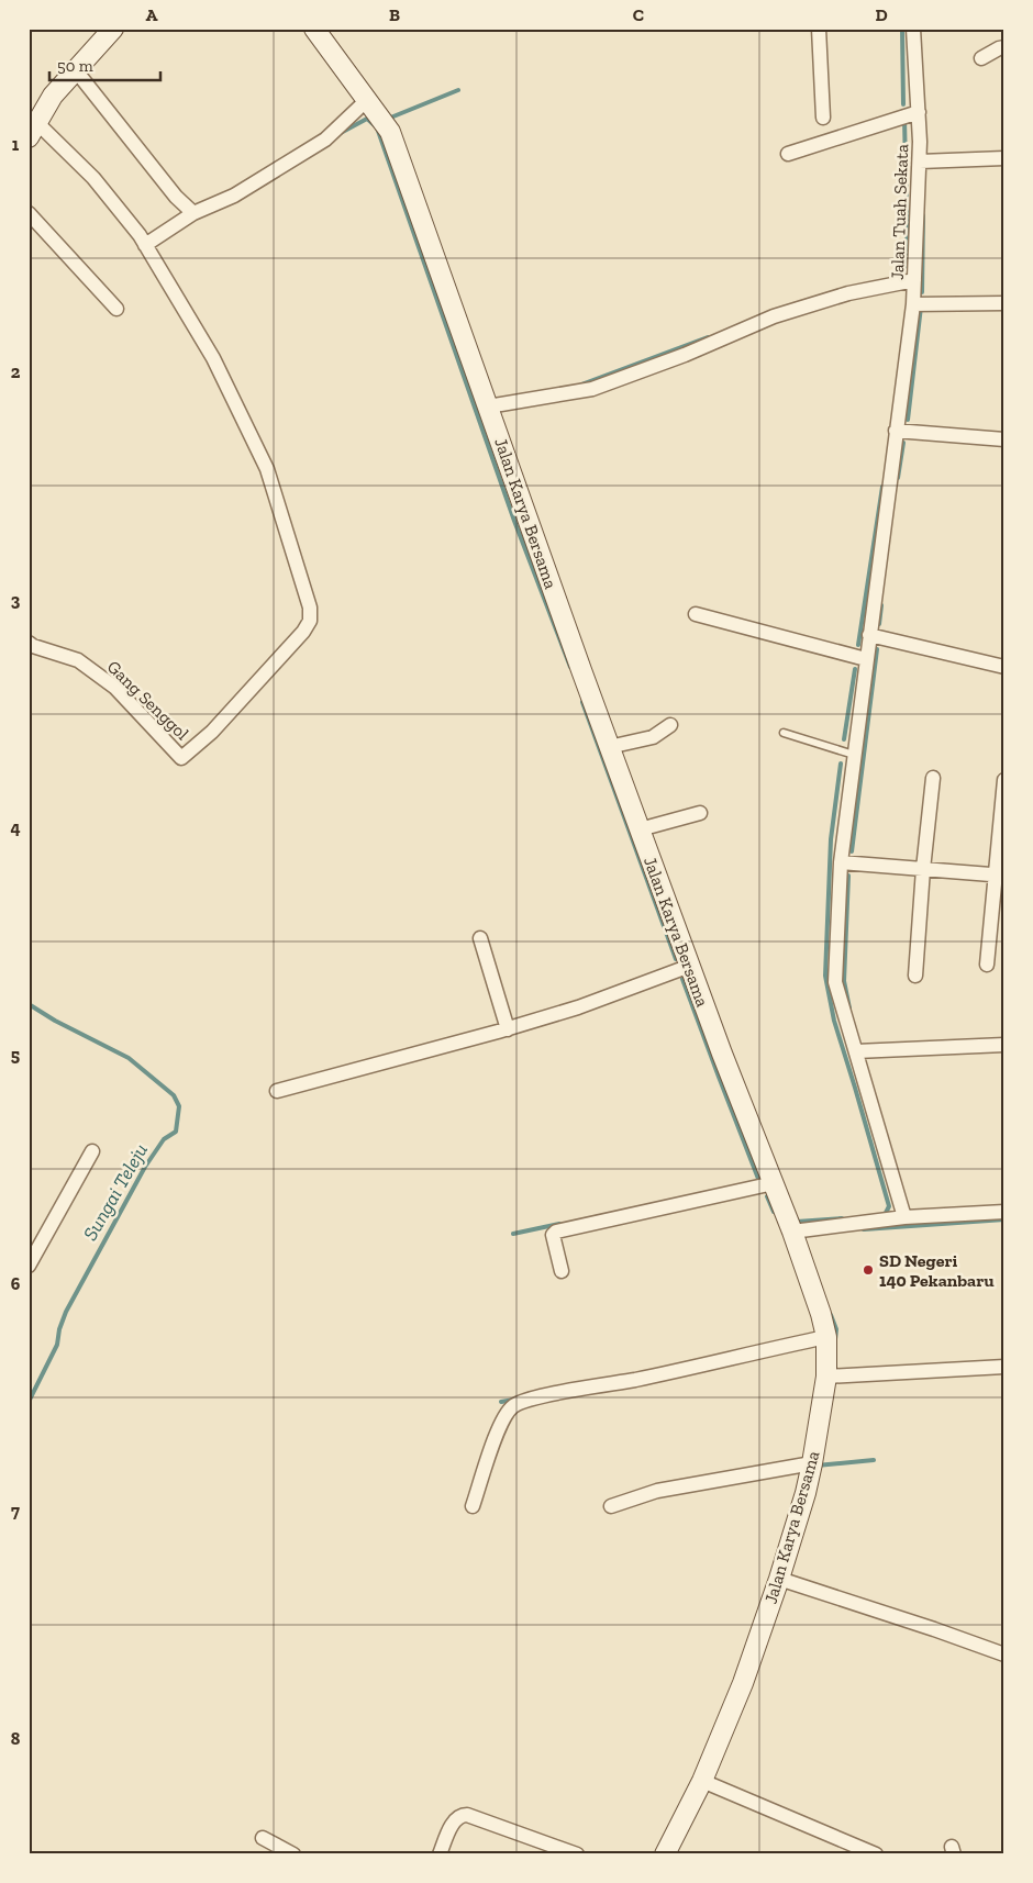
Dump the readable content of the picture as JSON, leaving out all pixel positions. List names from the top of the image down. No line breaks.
{"streets":{"street":["Jalan Tuah Sekata","Jalan Karya Bersama","Gang Senggol"]},"water":["Sungai Teleju"],"places":["SD Negeri 140 Pekanbaru"],"scale_bar":"50 m","grid":{"columns":["A","B","C","D"],"rows":["1","2","3","4","5","6","7","8"]}}
